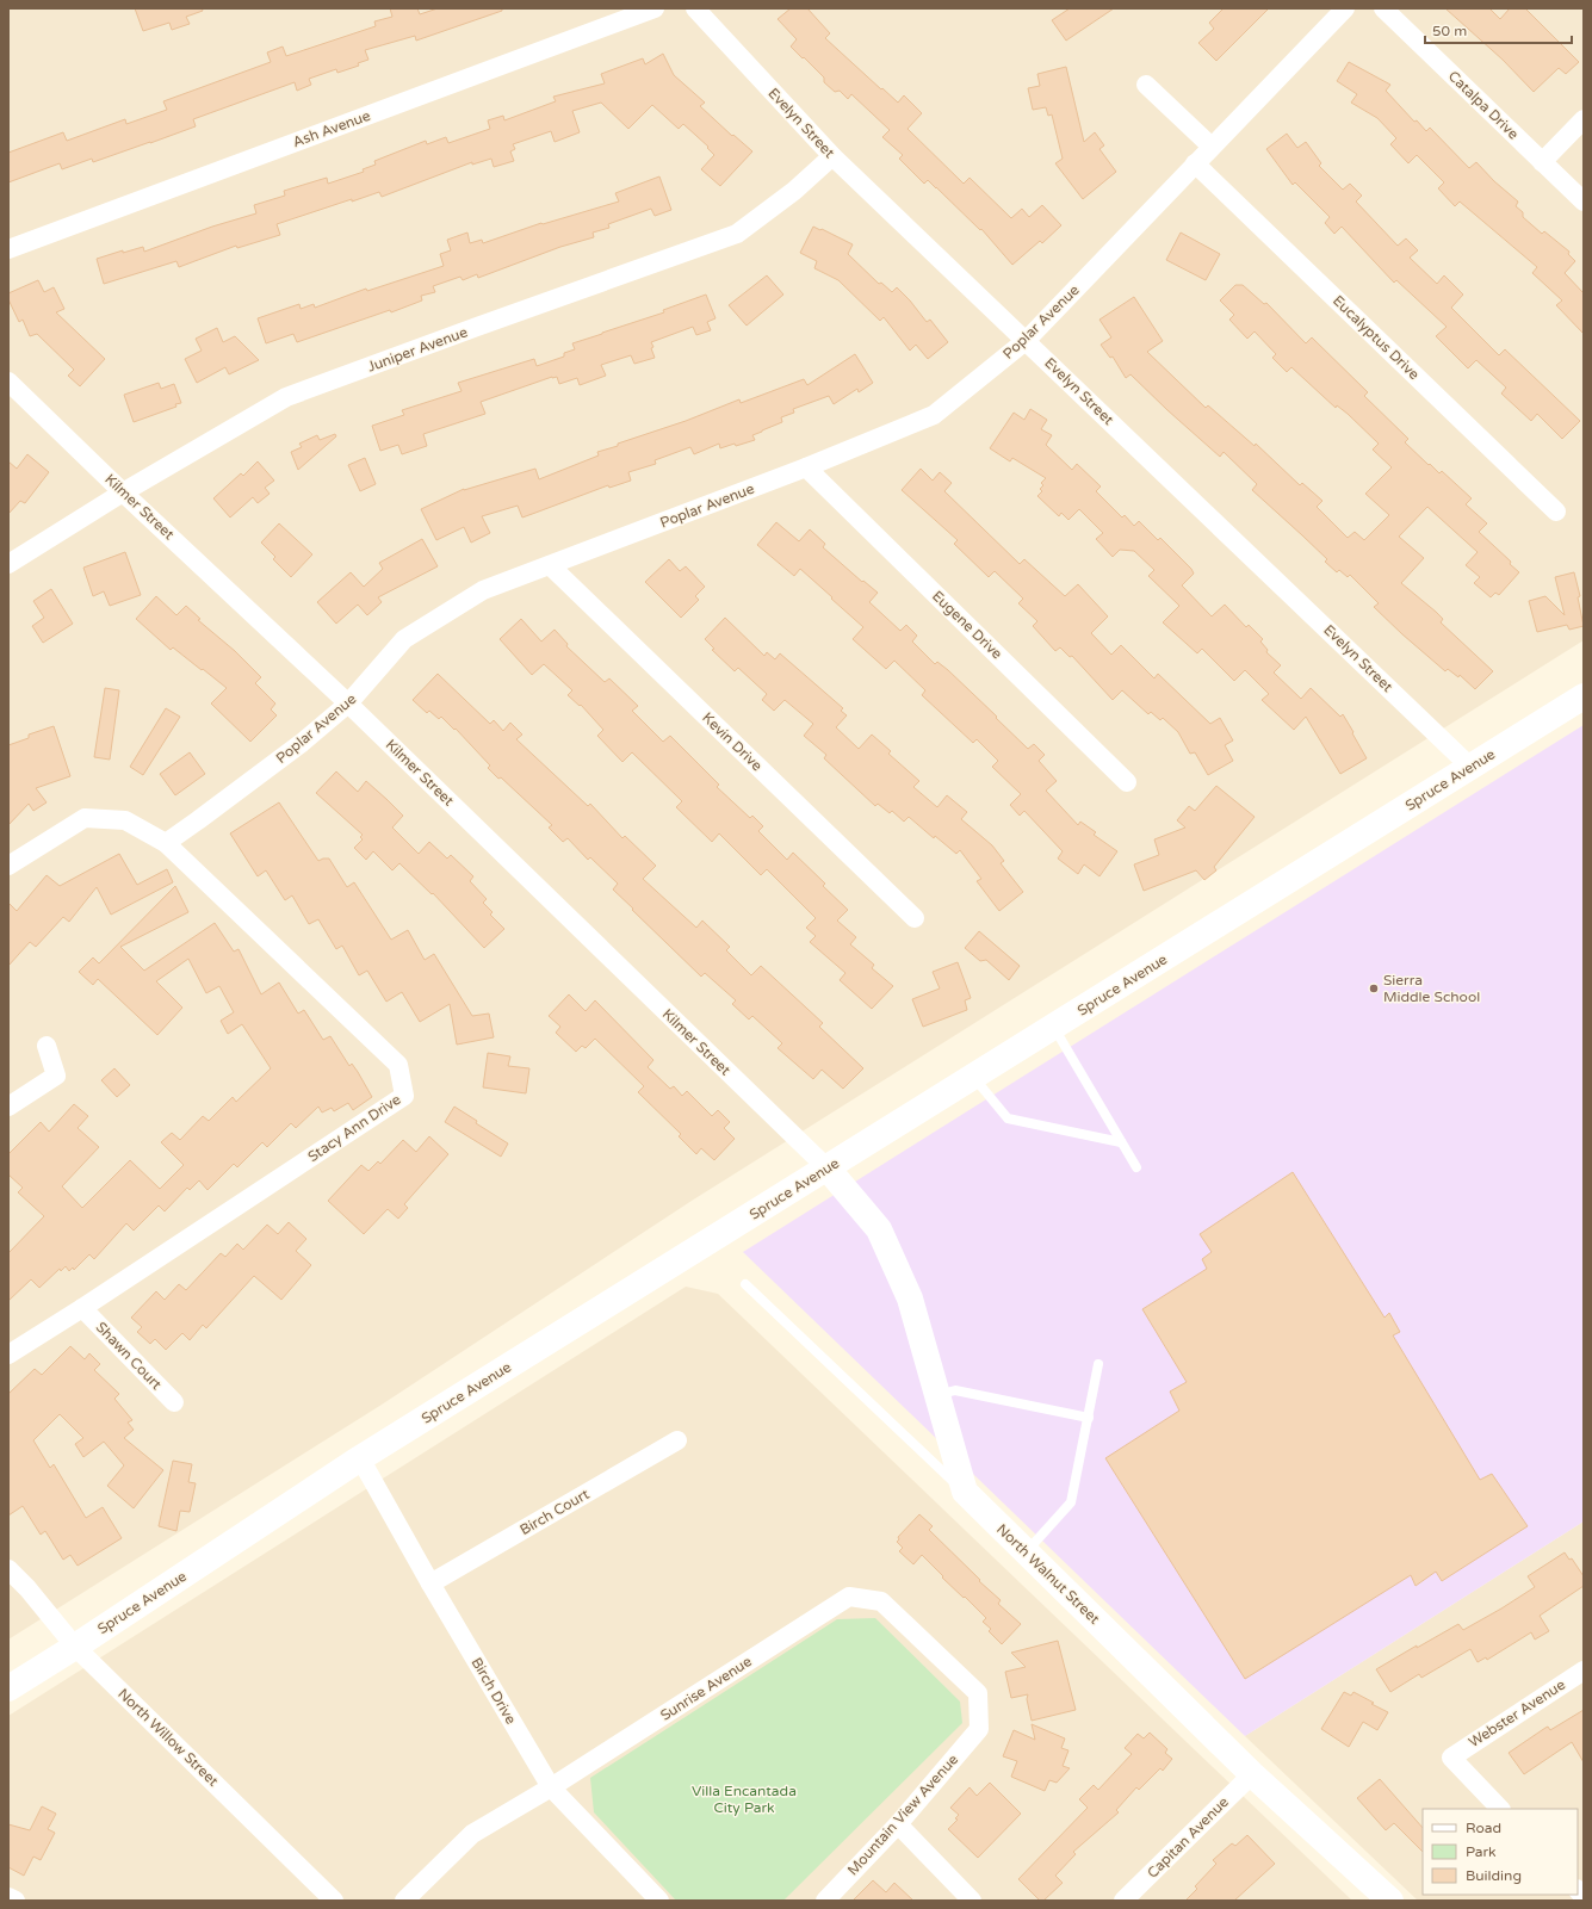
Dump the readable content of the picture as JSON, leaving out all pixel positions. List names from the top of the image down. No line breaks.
{"streets":{"main road":["Spruce Avenue","North Walnut Street"],"street":["Catalpa Drive","Evelyn Street","Ash Avenue","Poplar Avenue","Eucalyptus Drive","Juniper Avenue","Kilmer Street","Eugene Drive","Kevin Drive","Stacy Ann Drive","Shawn Court","Birch Court","Sunrise Avenue","Birch Drive","Webster Avenue","North Willow Street","Mountain View Avenue","Capitan Avenue"]},"crossings":[["Evelyn Street","Poplar Avenue"],["Evelyn Street","Juniper Avenue"],["Evelyn Street","Spruce Avenue"],["Poplar Avenue","Eucalyptus Drive"],["Poplar Avenue","Kilmer Street"],["Poplar Avenue","Eugene Drive"],["Poplar Avenue","Kevin Drive"],["Poplar Avenue","Stacy Ann Drive"],["Juniper Avenue","Kilmer Street"],["Kilmer Street","Spruce Avenue"],["Spruce Avenue","Birch Drive"],["Spruce Avenue","North Willow Street"],["Stacy Ann Drive","Shawn Court"],["Birch Court","Birch Drive"],["North Walnut Street","Capitan Avenue"],["Sunrise Avenue","Birch Drive"],["Sunrise Avenue","Mountain View Avenue"]],"parks":["Villa Encantada City Park"],"places":["Sierra Middle School"],"legend":["Road","Park","Building"],"scale_bar":"50 m"}
